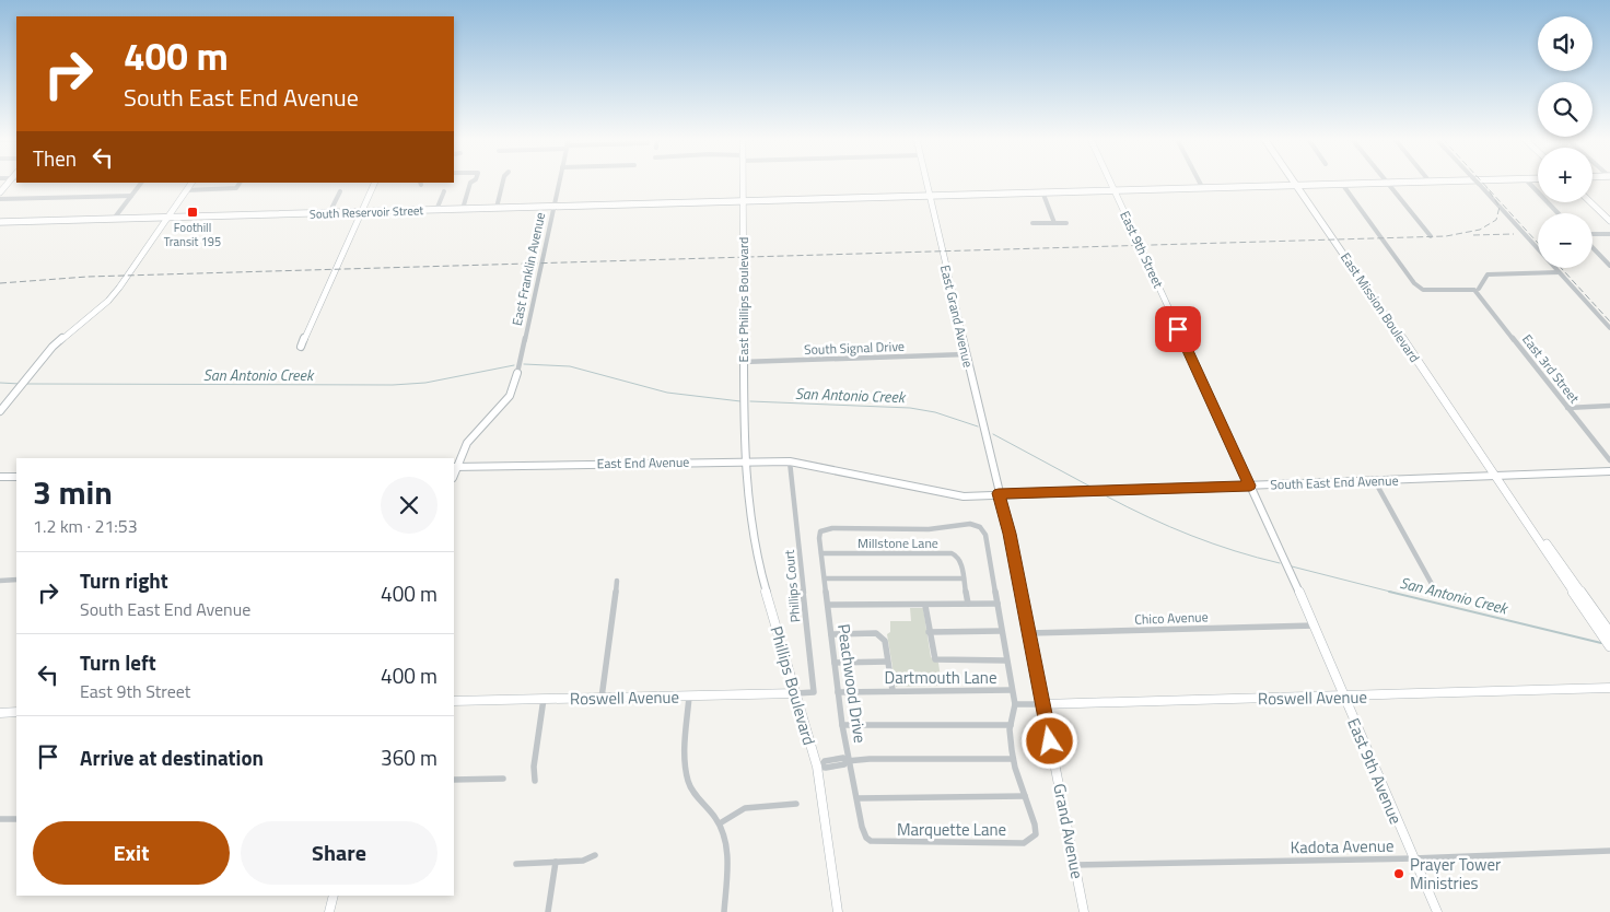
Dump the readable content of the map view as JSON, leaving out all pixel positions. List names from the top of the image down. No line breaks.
{"streets":{"main road":["South Reservoir Street","East Mission Boulevard"],"street":["East 9th Street","East Franklin Avenue","East Phillips Boulevard","East Grand Avenue","South Signal Drive","East 3rd Street","East End Avenue","South East End Avenue","Millstone Lane","Phillips Court","Chico Avenue","Dartmouth Lane","Peachwood Drive","Phillips Boulevard","Roswell Avenue","East 9th Avenue","Marquette Lane","Grand Avenue","Kadota Avenue"]},"crossings":[["South Reservoir Street","East 9th Street"],["South Reservoir Street","East Franklin Avenue"],["South Reservoir Street","East Phillips Boulevard"],["South Reservoir Street","East Mission Boulevard"],["South Reservoir Street","East Grand Avenue"],["East 9th Street","South East End Avenue"],["East 9th Street","East 9th Avenue"],["East Phillips Boulevard","South Signal Drive"],["East Phillips Boulevard","East End Avenue"],["East Phillips Boulevard","Phillips Boulevard"],["East Mission Boulevard","South East End Avenue"],["East Grand Avenue","South Signal Drive"],["East Grand Avenue","South East End Avenue"],["East Grand Avenue","Grand Avenue"],["East End Avenue","South East End Avenue"],["East End Avenue","Phillips Court"],["East End Avenue","Phillips Boulevard"],["South East End Avenue","Grand Avenue"],["Millstone Lane","Peachwood Drive"],["Phillips Court","Phillips Boulevard"],["Phillips Court","Roswell Avenue"],["Chico Avenue","East 9th Avenue"],["Chico Avenue","Grand Avenue"],["Dartmouth Lane","Peachwood Drive"],["Peachwood Drive","Marquette Lane"],["Phillips Boulevard","Roswell Avenue"],["Roswell Avenue","East 9th Avenue"],["Roswell Avenue","Grand Avenue"],["East 9th Avenue","Kadota Avenue"],["Grand Avenue","Kadota Avenue"]],"water":["San Antonio Creek"],"places":{"transit":["Foothill Transit 195"],"other":["Prayer Tower Ministries"]},"page":{"map_buttons":["+","−"],"turn":["400 m","South East End Avenue"],"then":"Then","heading":["3 min","1.2 km · 21:53"],"list":[{"name":"Turn right","note":"South East End Avenue","value":"400 m"},{"name":"Turn left","note":"East 9th Street","value":"400 m"},{"name":"Arrive at destination","value":"360 m"}],"buttons":["Exit","Share"]}}
